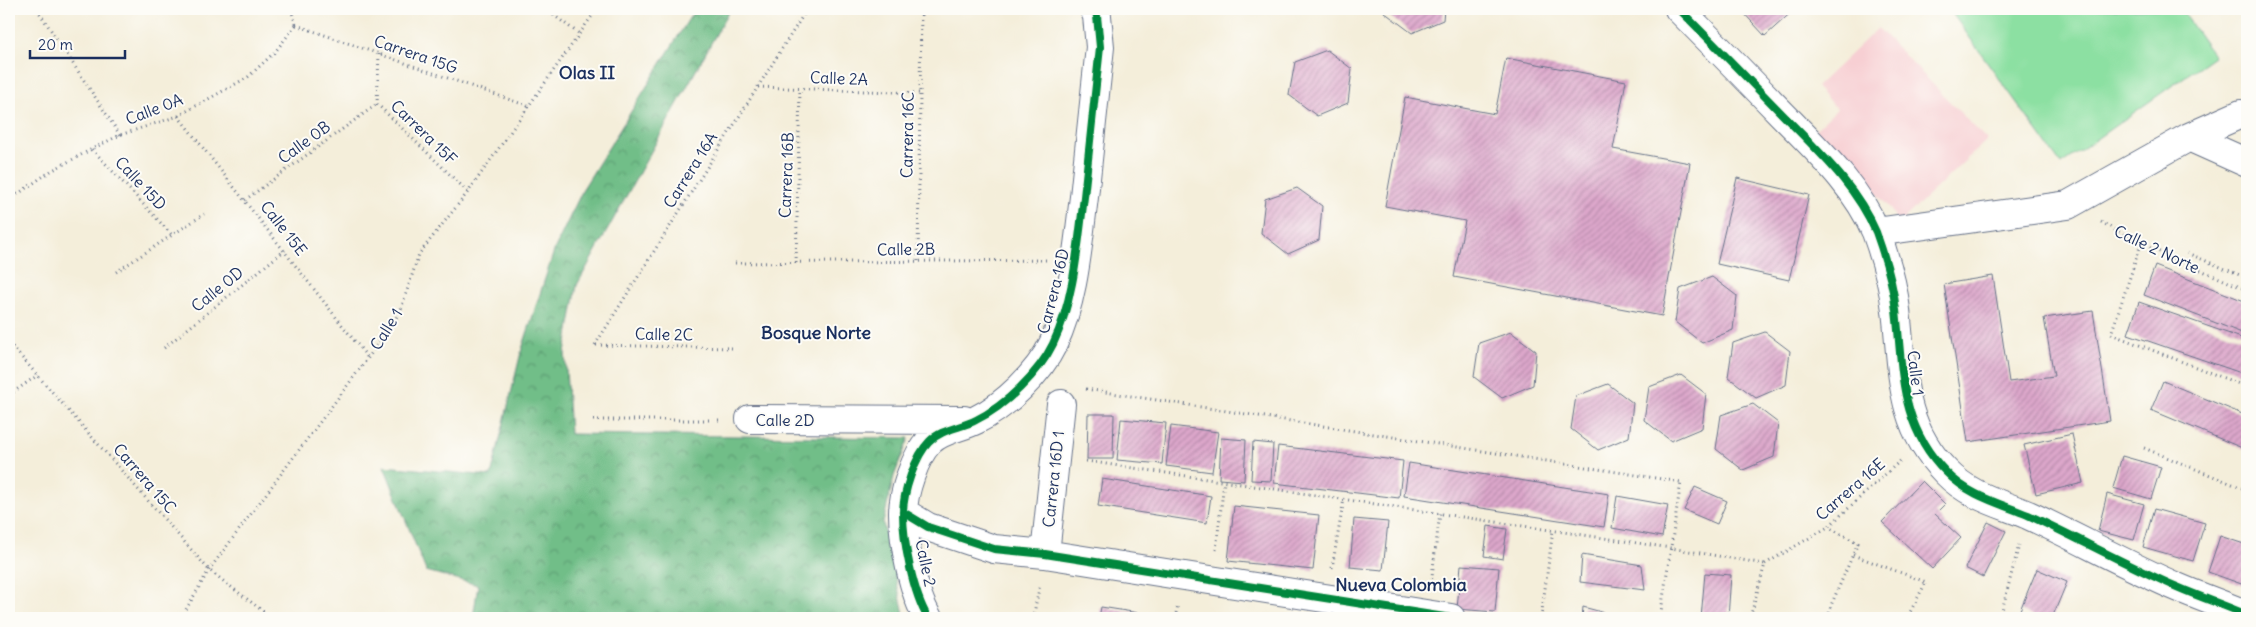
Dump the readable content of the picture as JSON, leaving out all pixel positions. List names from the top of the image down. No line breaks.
{"streets":{"street":["Carrera 16D","Calle 1","Calle 2D","Carrera 16D 1","Calle 2"],"path":["Carrera 15G","Calle 2A","Calle 0A","Carrera 15F","Carrera 16C","Calle 0B","Carrera 16A","Carrera 16B","Calle 15D","Calle 15E","Calle 2B","Calle 2 Norte","Calle 0D","Calle 2C","Carrera 15C","Carrera 16E"]},"crossings":[["Carrera 15G","Calle 0A"],["Carrera 15G","Carrera 15F"],["Carrera 15G","Calle 1"],["Calle 2A","Carrera 16C"],["Calle 2A","Carrera 16A"],["Calle 2A","Carrera 16B"],["Calle 0A","Calle 15D"],["Calle 0A","Calle 15E"],["Carrera 15F","Calle 0B"],["Carrera 15F","Calle 1"],["Carrera 16C","Calle 2B"],["Calle 0B","Calle 15E"],["Carrera 16A","Calle 2C"],["Carrera 16B","Calle 2B"],["Calle 15E","Calle 0D"],["Calle 15E","Calle 1"],["Calle 2B","Carrera 16D"],["Carrera 16D","Calle 2D"],["Carrera 16D","Calle 2"],["Calle 1","Carrera 15C"],["Calle 1","Carrera 16E"]],"districts":["Olas II","Bosque Norte","Nueva Colombia"],"scale_bar":"20 m"}
